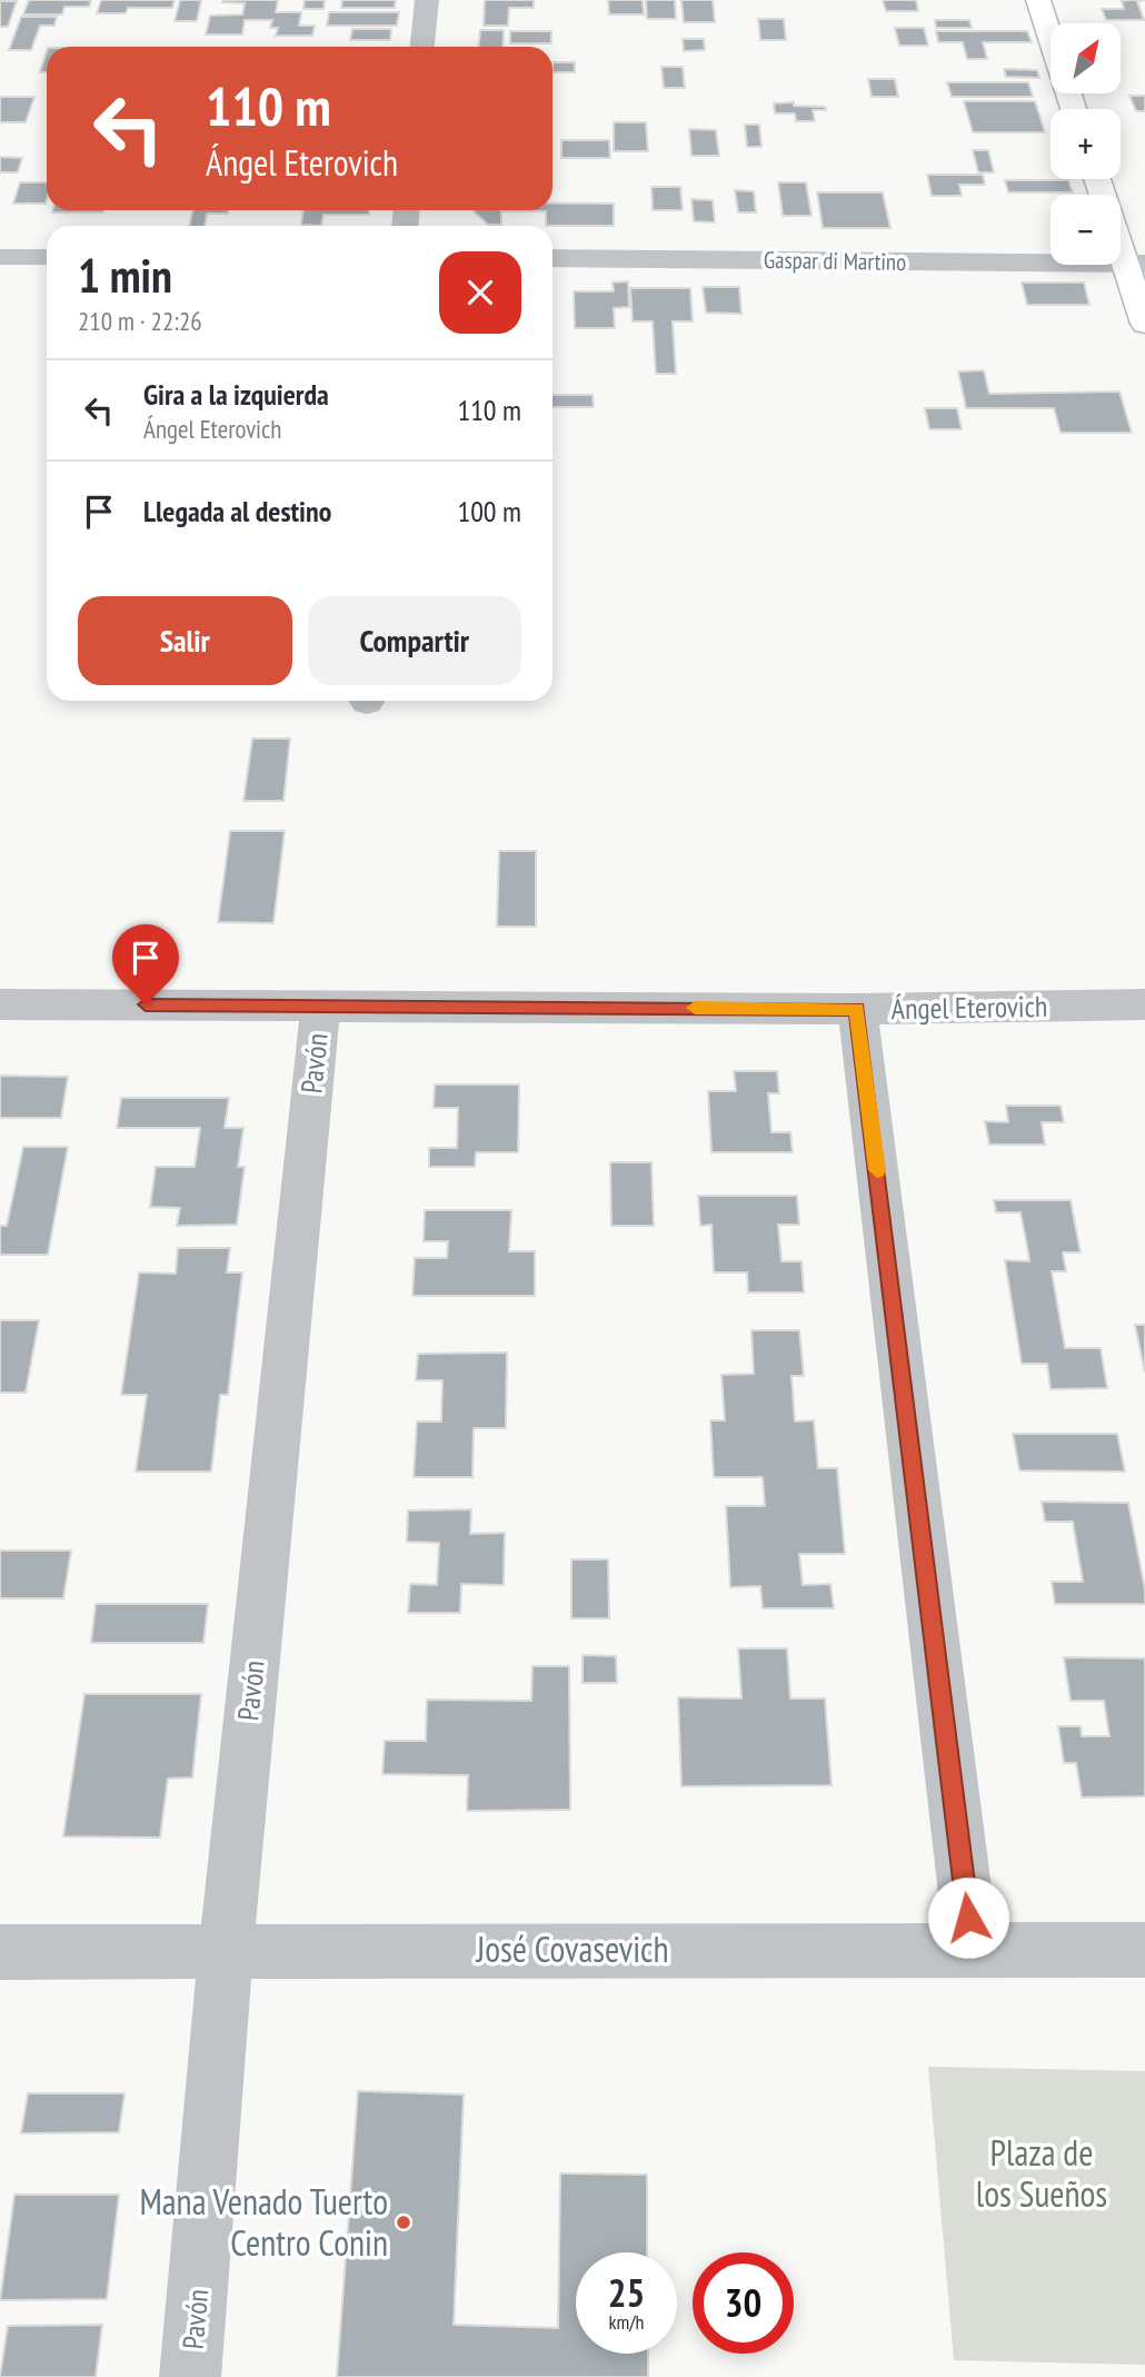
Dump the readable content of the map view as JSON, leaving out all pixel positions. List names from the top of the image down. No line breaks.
{"streets":{"street":["Gaspar di Martino","Ángel Eterovich","Pavón","José Covasevich"]},"crossings":[["Ángel Eterovich","Pavón"],["Pavón","José Covasevich"]],"parks":["Plaza de los Sueños"],"places":["Mana Venado Tuerto Centro Conin"],"north":"top right","page":{"map_buttons":["+","−"],"turn":["110 m","Ángel Eterovich"],"heading":["1 min","210 m · 22:26"],"list":[{"name":"Gira a la izquierda","note":"Ángel Eterovich","value":"110 m"},{"name":"Llegada al destino","value":"100 m"}],"buttons":["Salir","Compartir"],"speed":"25 km/h","limit":"30"}}
